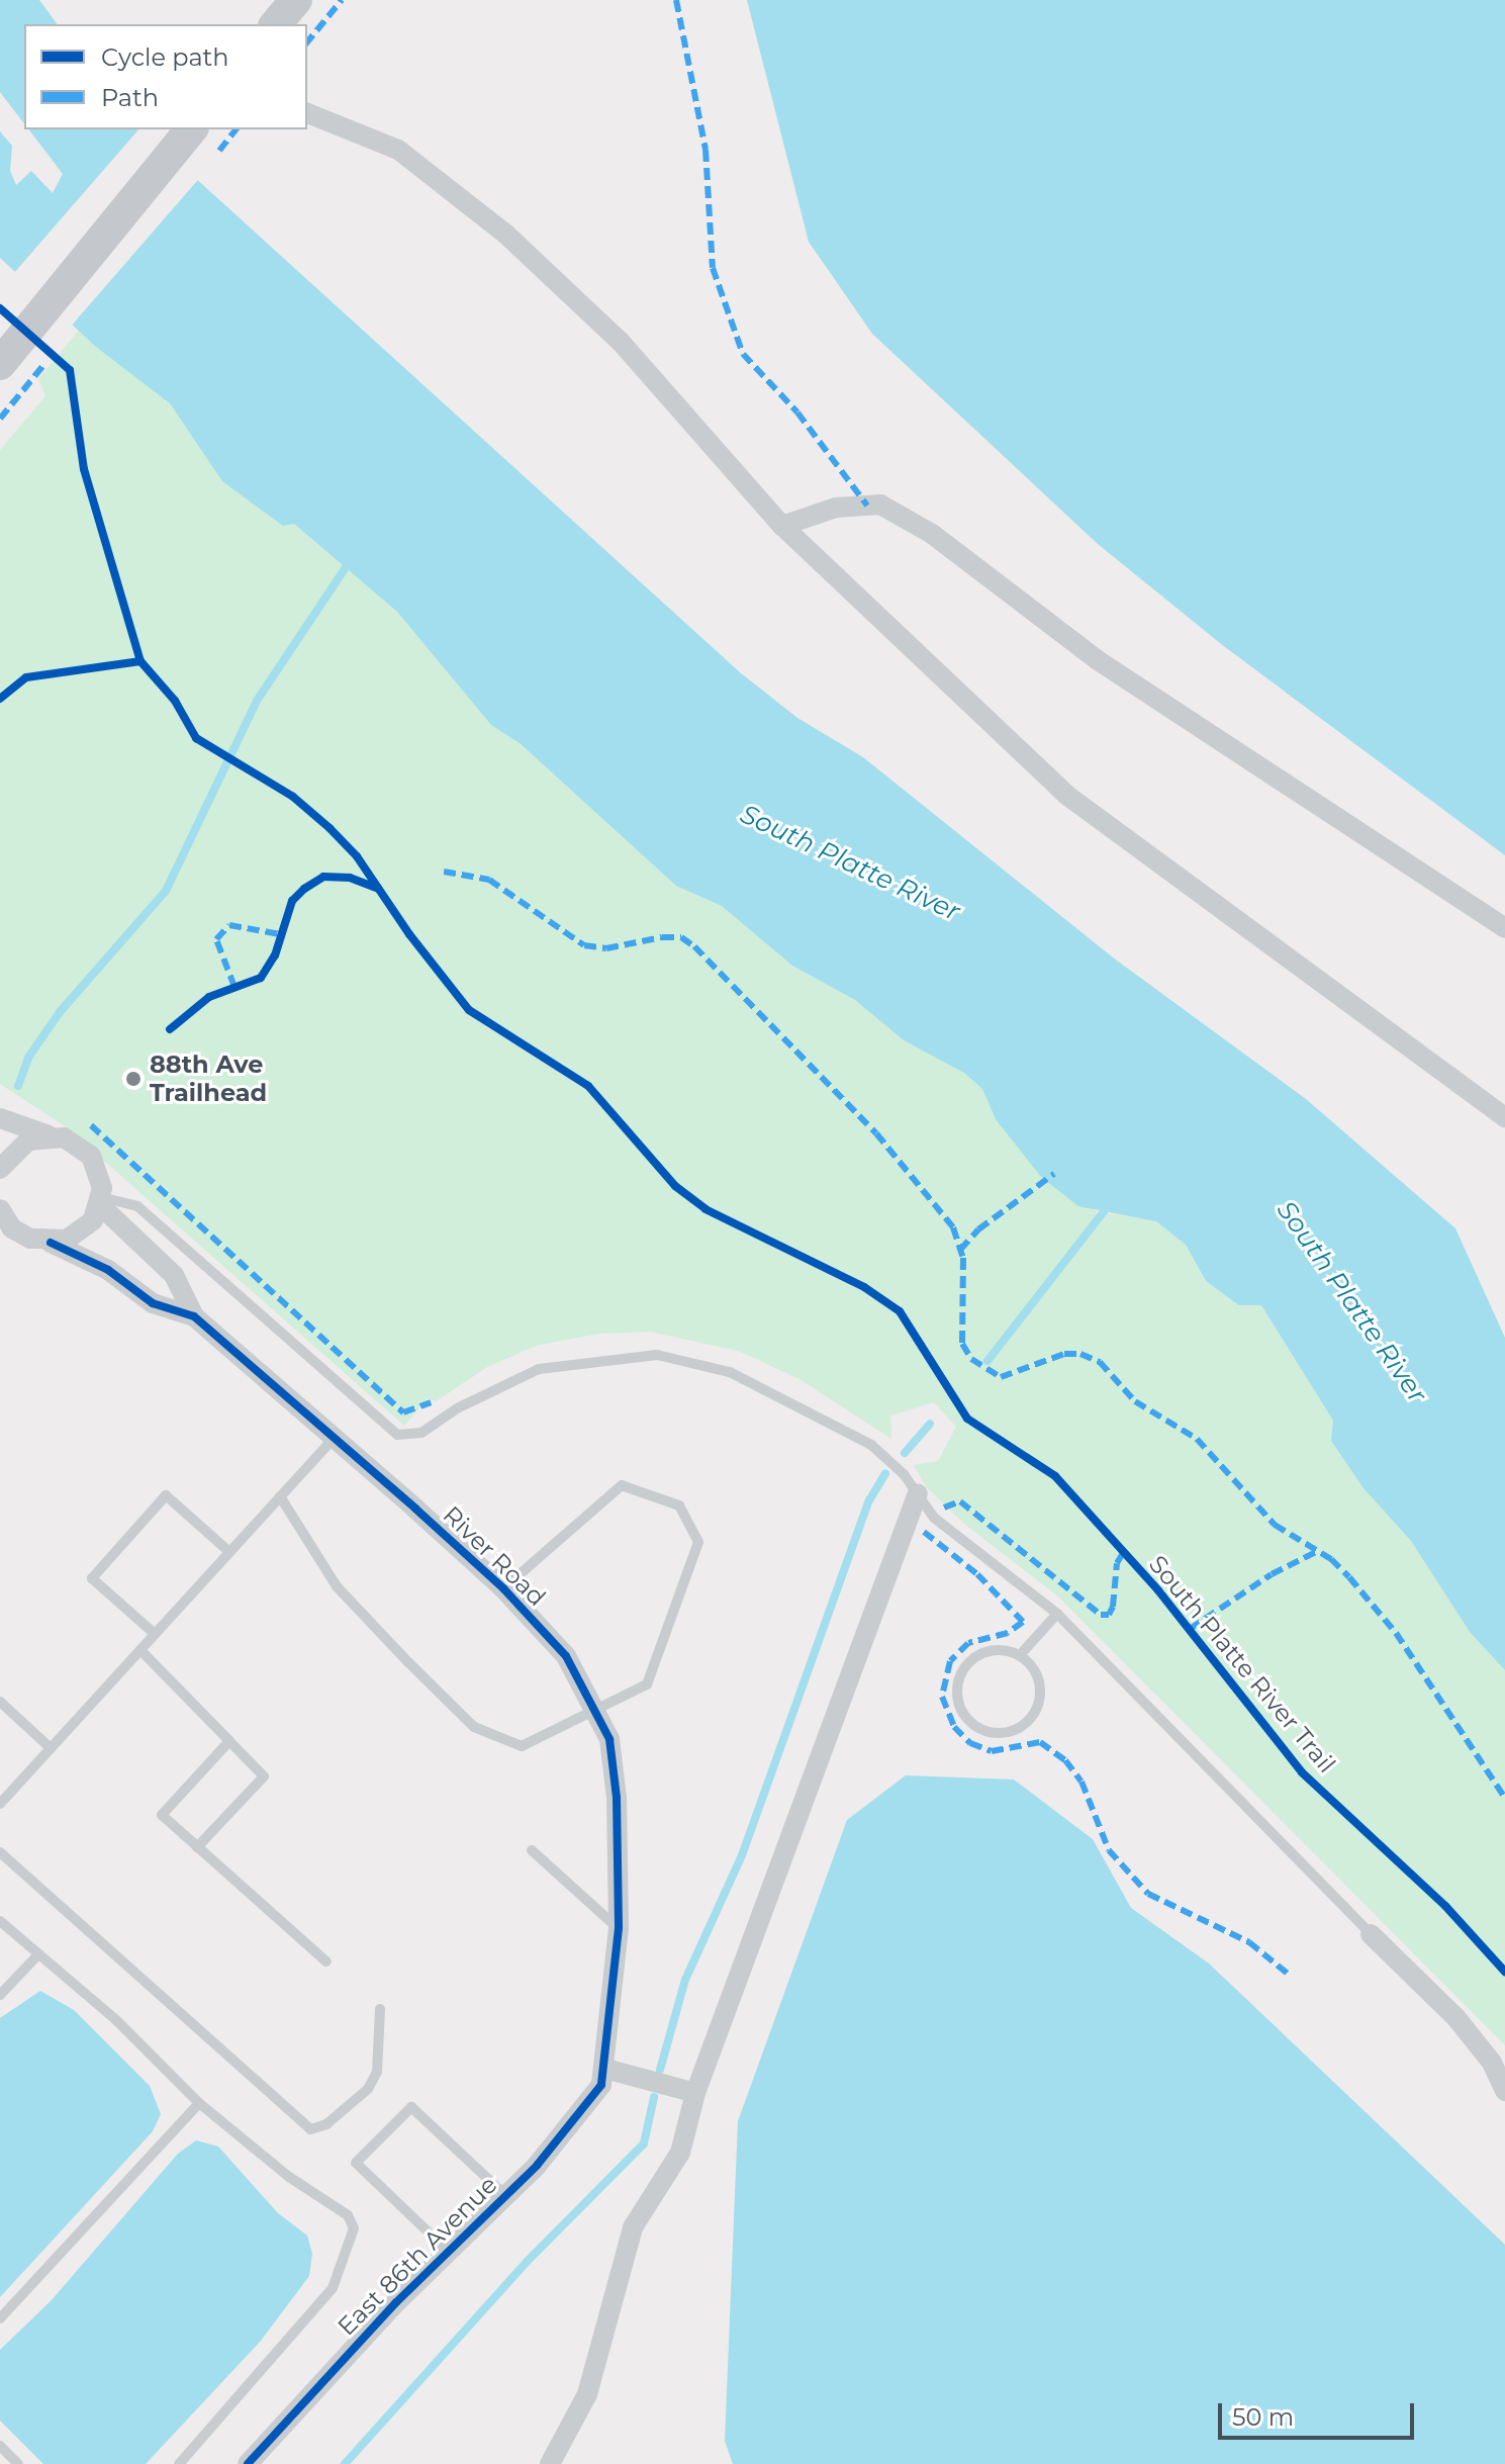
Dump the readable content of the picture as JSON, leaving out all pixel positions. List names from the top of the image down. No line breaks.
{"streets":{"street":["River Road","East 86th Avenue"],"cycle path":["South Platte River Trail"]},"crossings":[["River Road","East 86th Avenue"]],"water":["South Platte River"],"places":["88th Ave Trailhead"],"legend":["Cycle path","Path"],"scale_bar":"50 m"}
